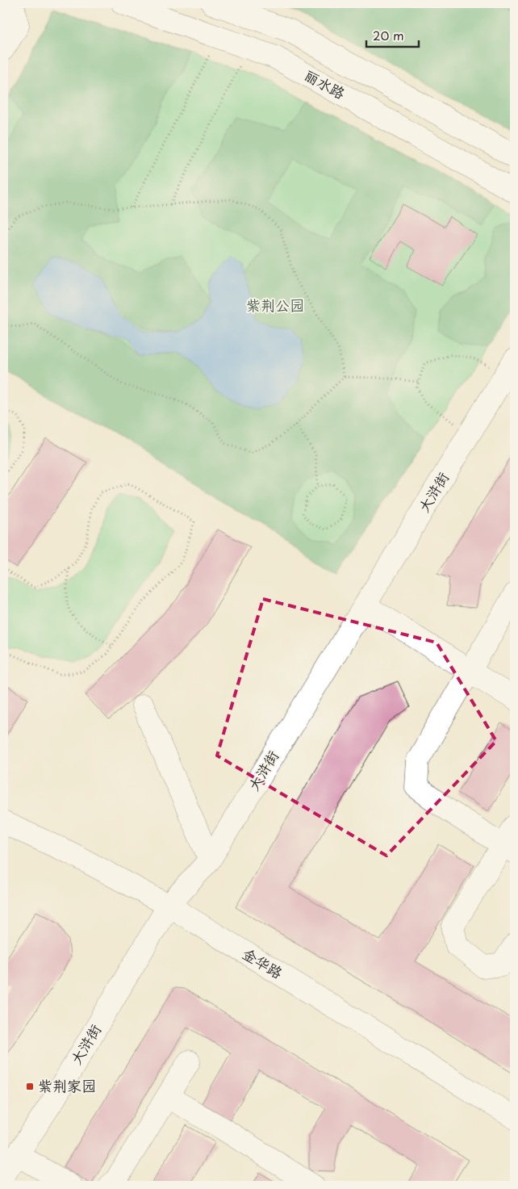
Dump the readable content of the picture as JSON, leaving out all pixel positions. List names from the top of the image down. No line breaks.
{"streets":{"street":["丽水路","大浒街","金华路"]},"crossings":[["大浒街","金华路"]],"parks":["紫荆公园"],"places":{"transit":["紫荆家园"]},"scale_bar":"20 m"}
